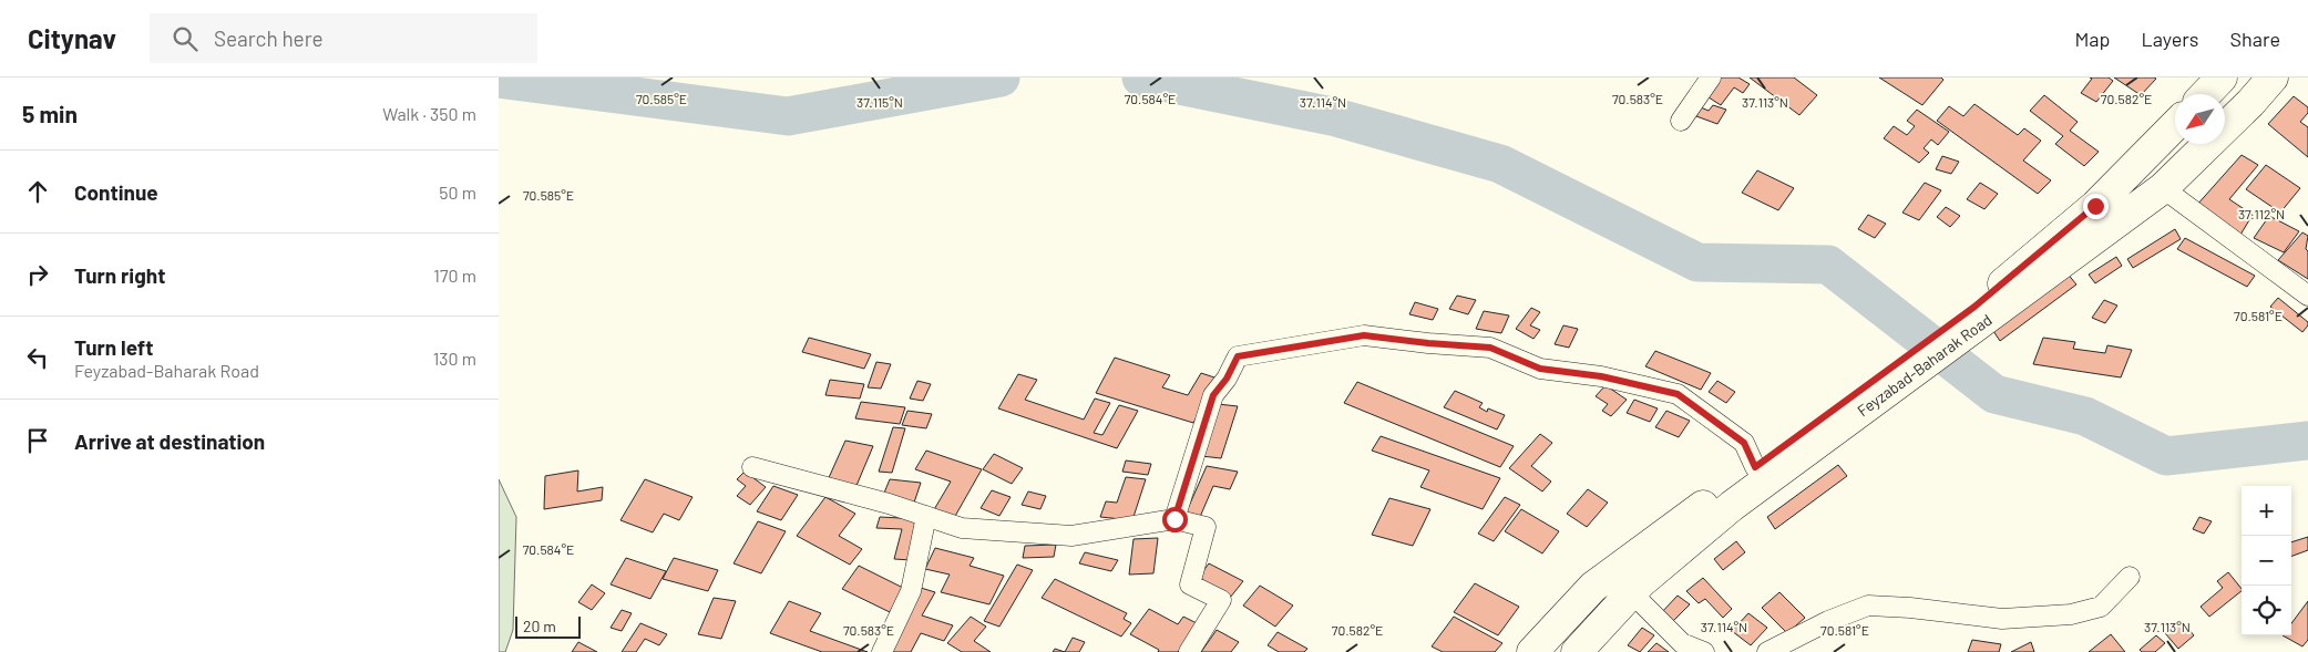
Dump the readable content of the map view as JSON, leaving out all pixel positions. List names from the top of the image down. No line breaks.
{"streets":{"main road":["Feyzabad-Baharak Road"]},"scale_bar":"20 m","north":"bottom left","page":{"header":"Citynav","search":"Search here","nav":["Map","Layers","Share"],"heading":["5 min","Walk · 350 m"],"list":[["Continue","50 m"],["Turn right","170 m"],["Turn left","Feyzabad-Baharak Road","130 m"],"Arrive at destination"],"map_buttons":["+","−"],"scale":"20 m"},"coordinates":["70.585°E","70.584°E","70.583°E","70.582°E","37.115°N","37.114°N","37.113°N","37.112°N","70.581°E"]}
